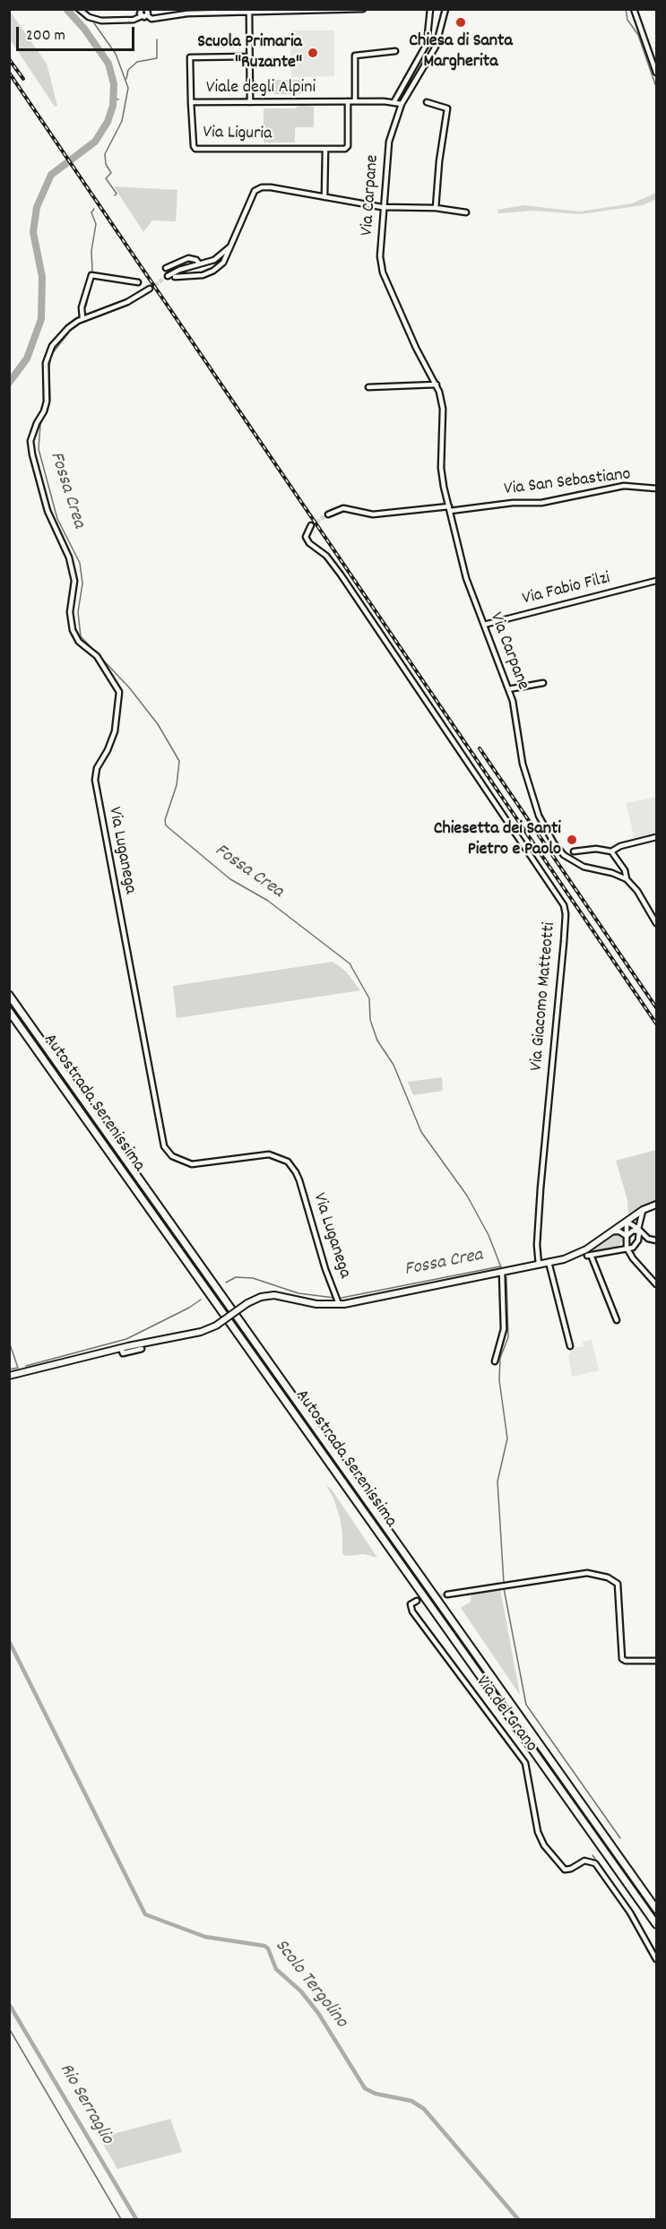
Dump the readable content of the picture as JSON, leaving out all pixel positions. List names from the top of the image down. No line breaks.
{"streets":{"highway":["Autostrada Serenissima"],"street":["Viale degli Alpini","Via Liguria","Via Carpane","Via San Sebastiano","Via Fabio Filzi","Via Luganega","Via Giacomo Matteotti","Via del Grano"]},"crossings":[["Viale degli Alpini","Via Liguria"],["Viale degli Alpini","Via Carpane"],["Via Carpane","Via San Sebastiano"],["Via Carpane","Via Fabio Filzi"]],"water":["Fossa Crea","Scolo Tergolino","Rio Serraglio"],"places":["Chiesa di Santa Margherita","Scuola Primaria \"Ruzante\"","Chiesetta dei Santi Pietro e Paolo"],"scale_bar":"200 m"}
